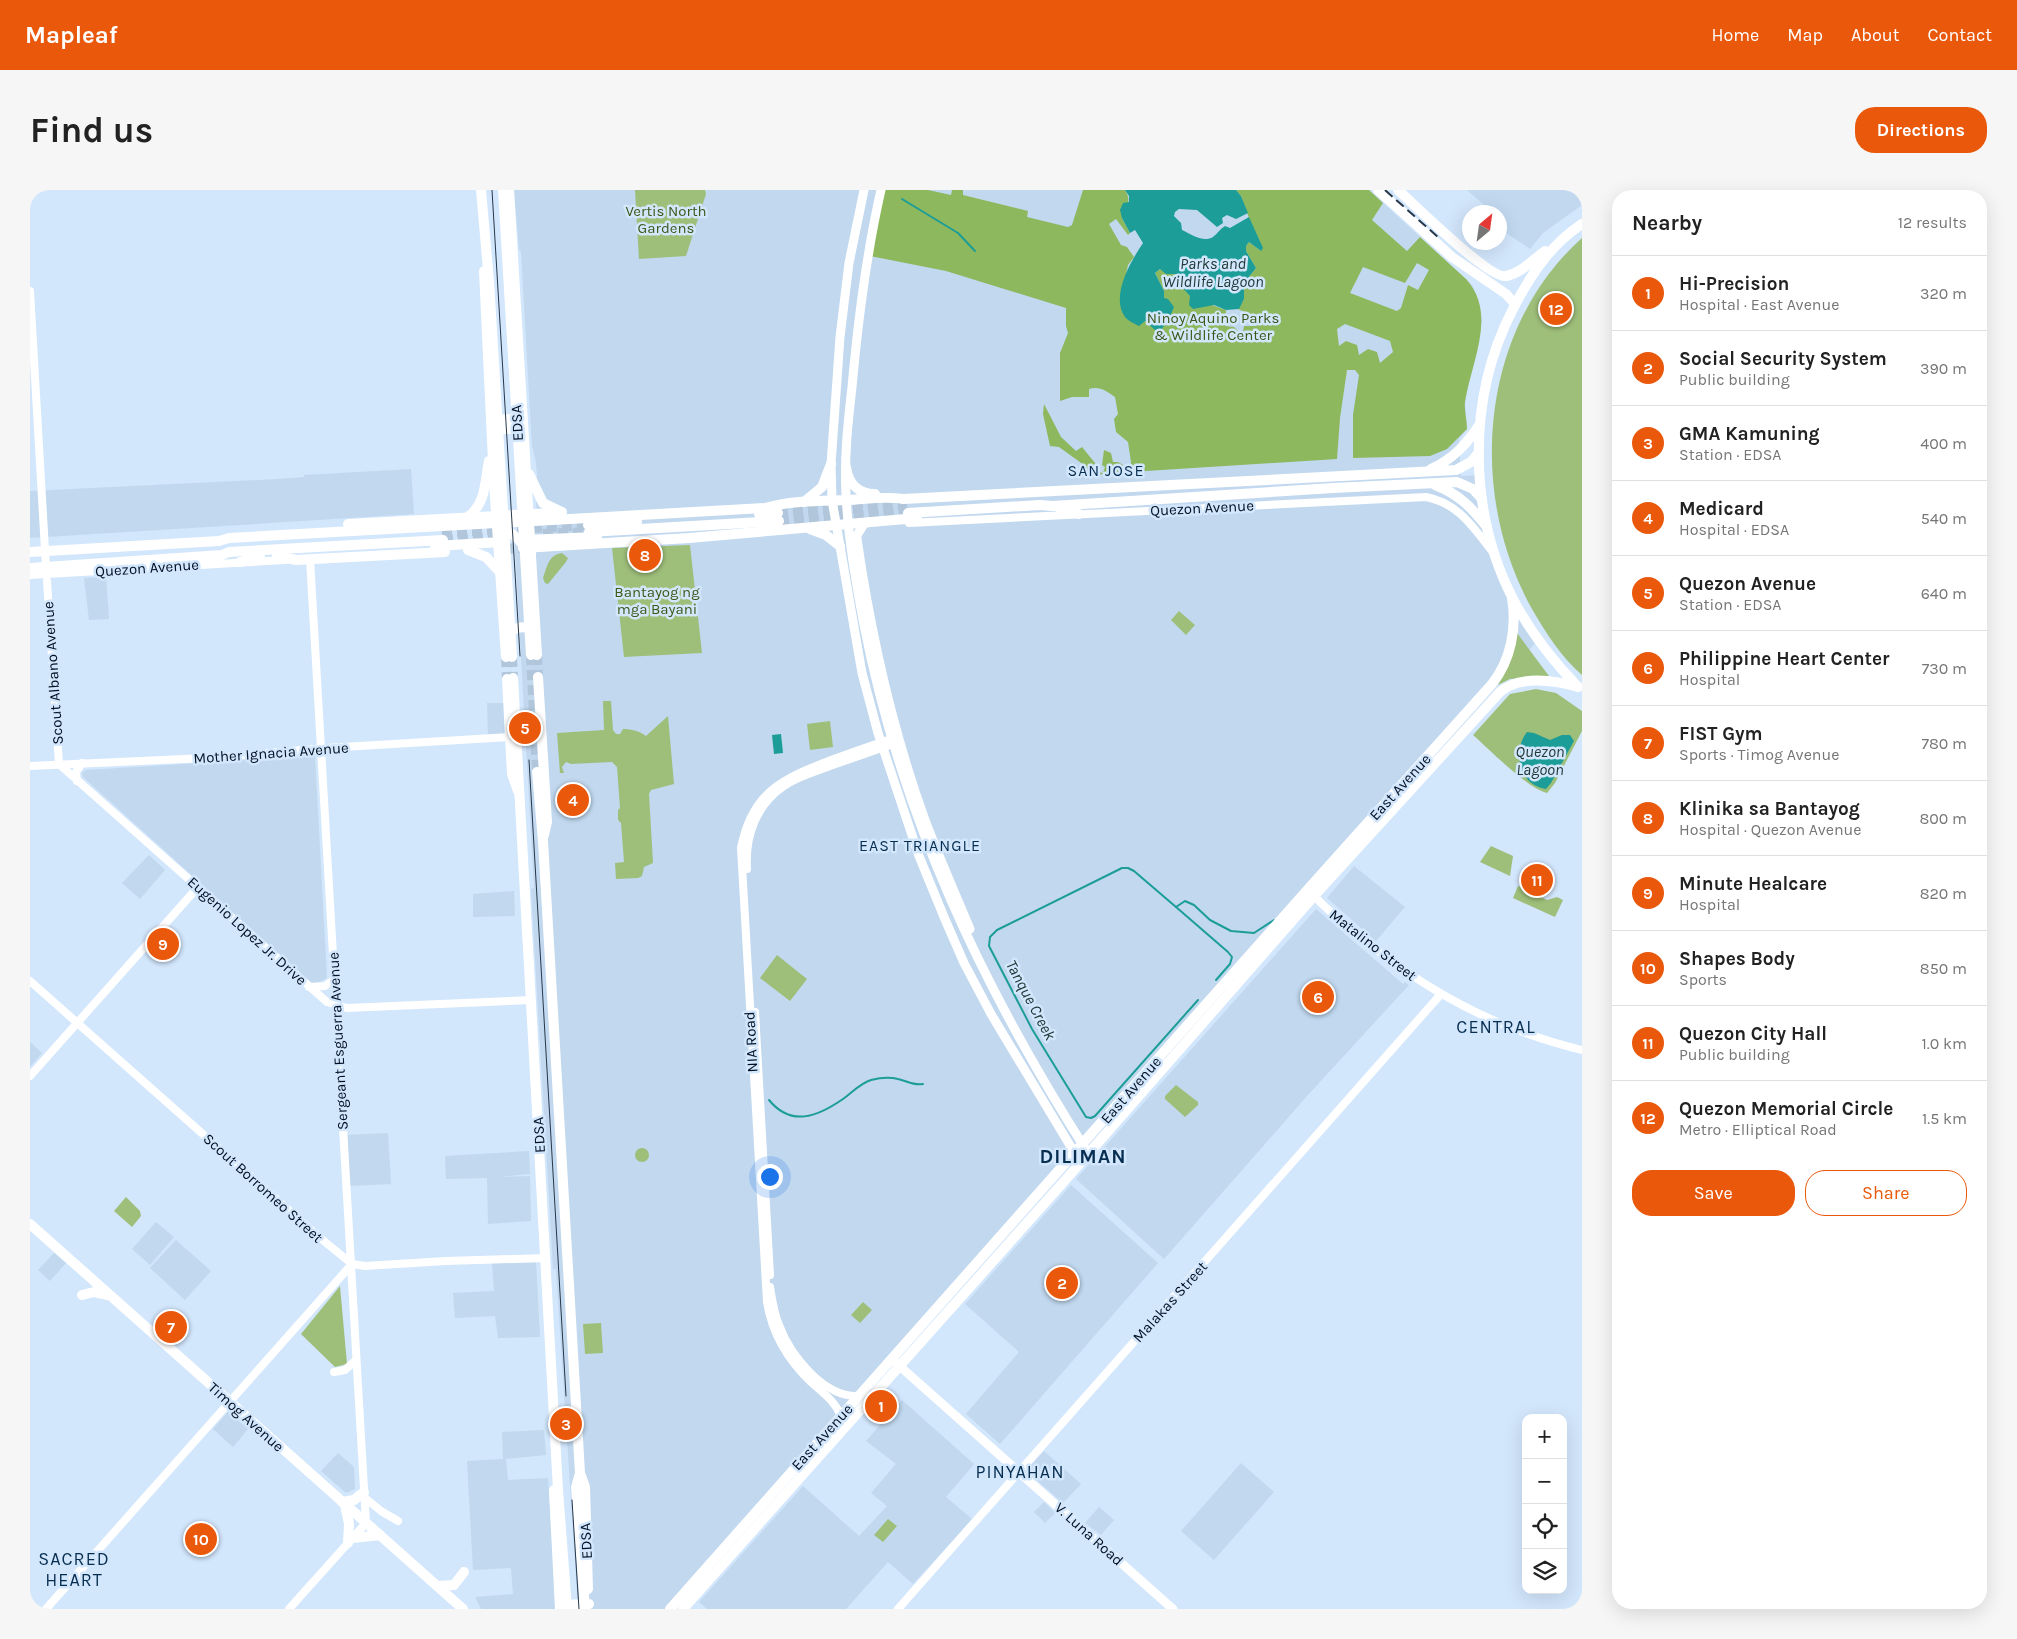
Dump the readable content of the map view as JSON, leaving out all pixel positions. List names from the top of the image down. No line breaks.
{"streets":{"main road":["EDSA","Quezon Avenue","East Avenue","Timog Avenue","V. Luna Road"],"street":["Scout Albano Avenue","Mother Ignacia Avenue","Eugenio Lopez Jr. Drive","Matalino Street","Sergeant Esguerra Avenue","NIA Road","Scout Borromeo Street","Malakas Street"]},"crossings":[["EDSA","Quezon Avenue"],["EDSA","Mother Ignacia Avenue"],["Quezon Avenue","Sergeant Esguerra Avenue"],["Scout Albano Avenue","Mother Ignacia Avenue"],["Scout Albano Avenue","Eugenio Lopez Jr. Drive"],["Mother Ignacia Avenue","Eugenio Lopez Jr. Drive"],["Mother Ignacia Avenue","Sergeant Esguerra Avenue"],["East Avenue","Matalino Street"],["East Avenue","NIA Road"],["East Avenue","V. Luna Road"],["Eugenio Lopez Jr. Drive","Sergeant Esguerra Avenue"],["Matalino Street","Malakas Street"],["Sergeant Esguerra Avenue","Scout Borromeo Street"],["Sergeant Esguerra Avenue","Timog Avenue"],["Malakas Street","V. Luna Road"]],"districts":["SAN JOSE","EAST TRIANGLE","CENTRAL","DILIMAN","PINYAHAN","SACRED HEART"],"water":["Parks and Wildlife Lagoon","Quezon Lagoon","Tanque Creek"],"parks":["Vertis North Gardens","Ninoy Aquino Parks & Wildlife Center","Bantayog ng mga Bayani"],"north":"top right","page":{"header":"Mapleaf","nav":["Home","Map","About","Contact"],"buttons":["Directions",["Save","Share"]],"title":"Find us","heading":["Nearby","12 results"],"list":[{"mark":"1","name":"Hi-Precision","note":"Hospital · East Avenue","value":"320 m"},{"mark":"2","name":"Social Security System","note":"Public building","value":"390 m"},{"mark":"3","name":"GMA Kamuning","note":"Station · EDSA","value":"400 m"},{"mark":"4","name":"Medicard","note":"Hospital · EDSA","value":"540 m"},{"mark":"5","name":"Quezon Avenue","note":"Station · EDSA","value":"640 m"},{"mark":"6","name":"Philippine Heart Center","note":"Hospital","value":"730 m"},{"mark":"7","name":"FIST Gym","note":"Sports · Timog Avenue","value":"780 m"},{"mark":"8","name":"Klinika sa Bantayog","note":"Hospital · Quezon Avenue","value":"800 m"},{"mark":"9","name":"Minute Healcare","note":"Hospital","value":"820 m"},{"mark":"10","name":"Shapes Body","note":"Sports","value":"850 m"},{"mark":"11","name":"Quezon City Hall","note":"Public building","value":"1.0 km"},{"mark":"12","name":"Quezon Memorial Circle","note":"Metro · Elliptical Road","value":"1.5 km"}],"pins":["12","8","5","4","11","9","6","2","7","1","3","10"],"map_buttons":["+","−"]}}
